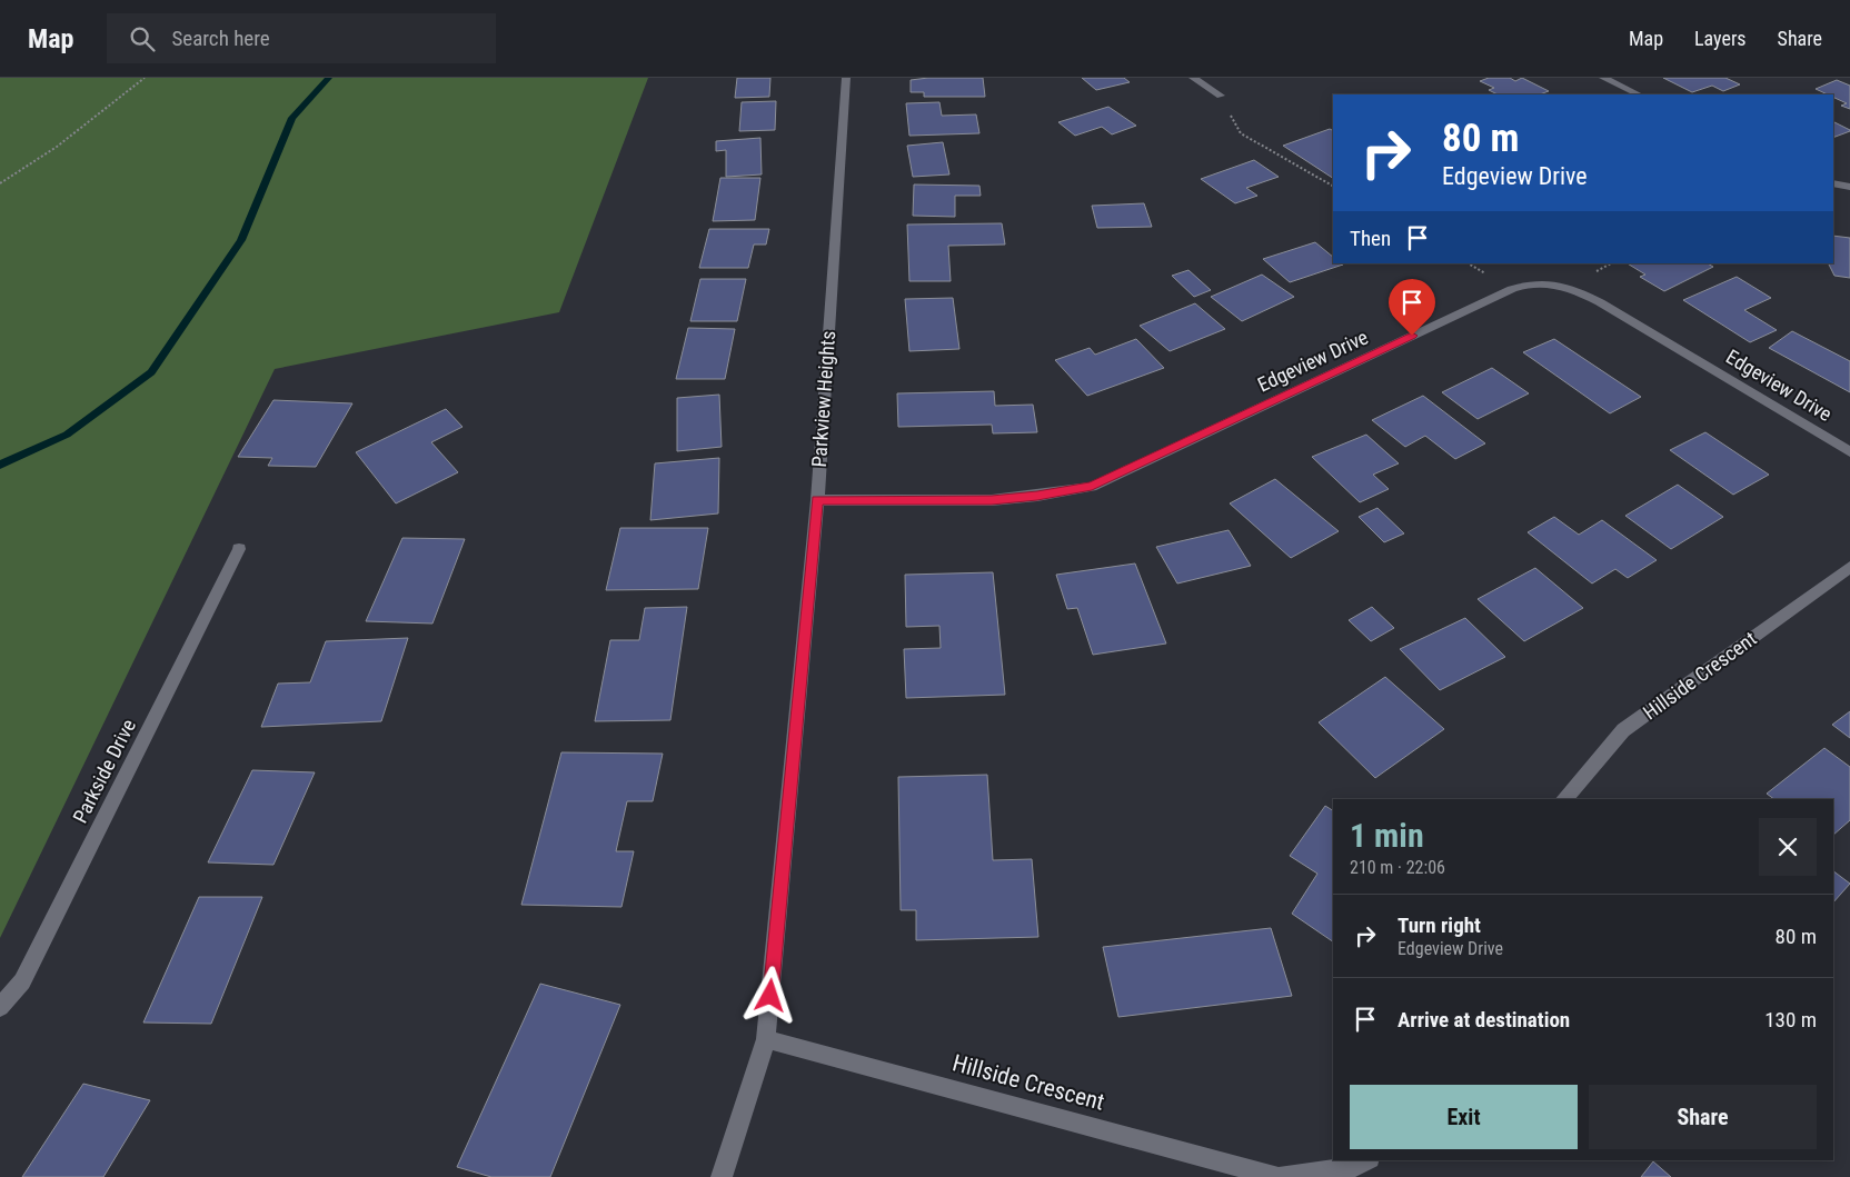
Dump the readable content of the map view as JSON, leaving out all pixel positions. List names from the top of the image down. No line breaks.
{"streets":{"street":["Edgeview Drive","Parkview Heights","Hillside Crescent","Parkside Drive"]},"crossings":[["Edgeview Drive","Parkview Heights"],["Parkview Heights","Hillside Crescent"]],"page":{"header":"Map","search":"Search here","nav":["Map","Layers","Share"],"turn":["80 m","Edgeview Drive"],"then":"Then","heading":["1 min","210 m · 22:06"],"list":[{"name":"Turn right","note":"Edgeview Drive","value":"80 m"},{"name":"Arrive at destination","value":"130 m"}],"buttons":["Exit","Share"]}}
